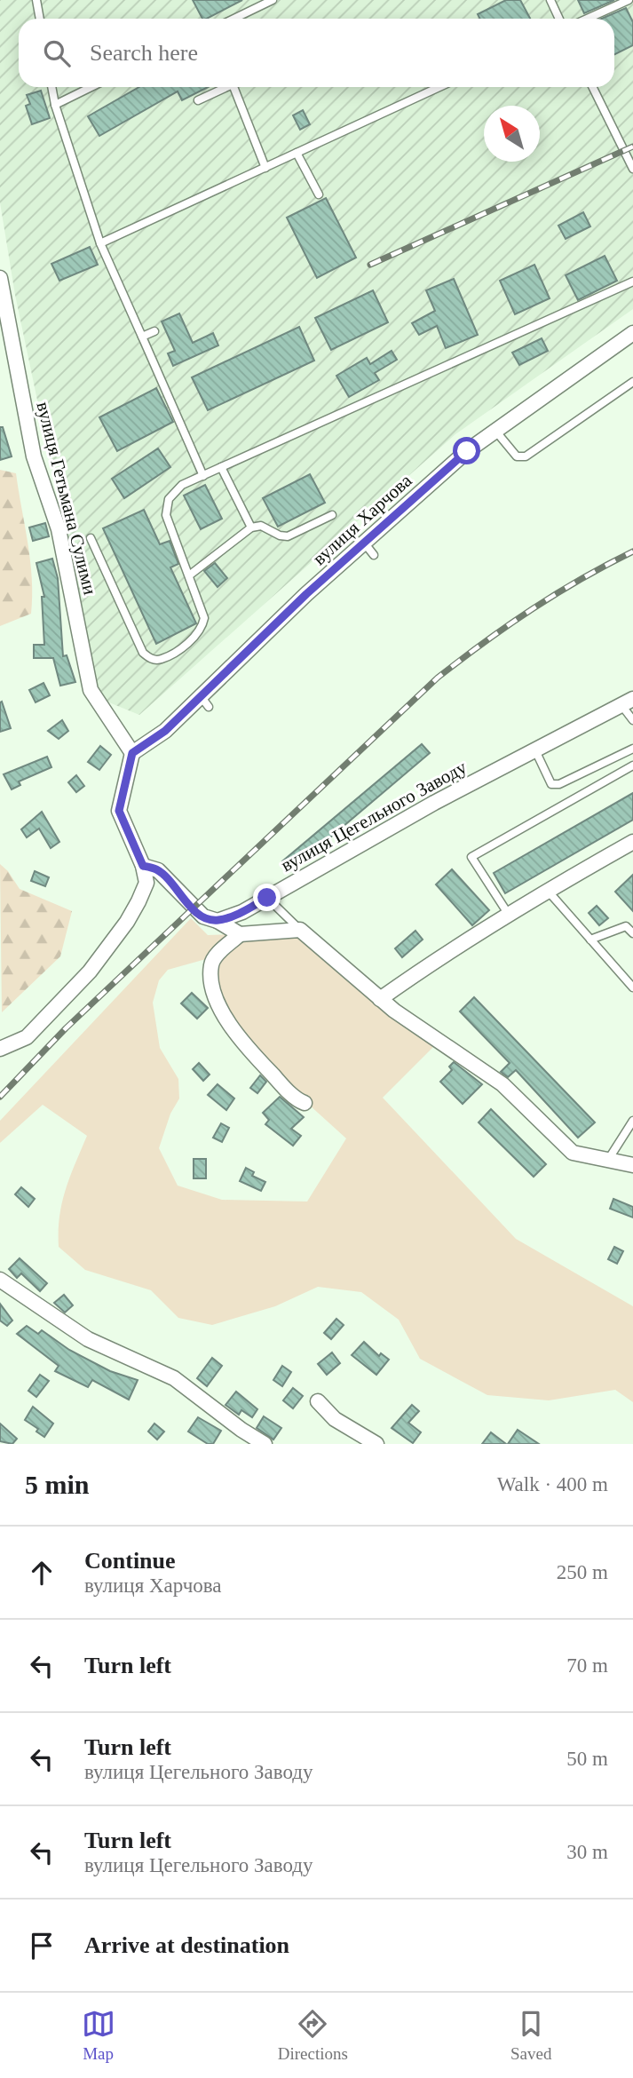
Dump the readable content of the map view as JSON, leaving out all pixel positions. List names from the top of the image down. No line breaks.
{"streets":{"street":["вулиця Гетьмана Сулими","вулиця Харчова","вулиця Цегельного Заводу"]},"crossings":[["вулиця Гетьмана Сулими","вулиця Харчова"]],"north":"top left","page":{"search":"Search here","heading":["5 min","Walk · 400 m"],"list":[["Continue","вулиця Харчова","250 m"],["Turn left","70 m"],["Turn left","вулиця Цегельного Заводу","50 m"],["Turn left","вулиця Цегельного Заводу","30 m"],"Arrive at destination"],"nav":["Map","Directions","Saved"]}}
